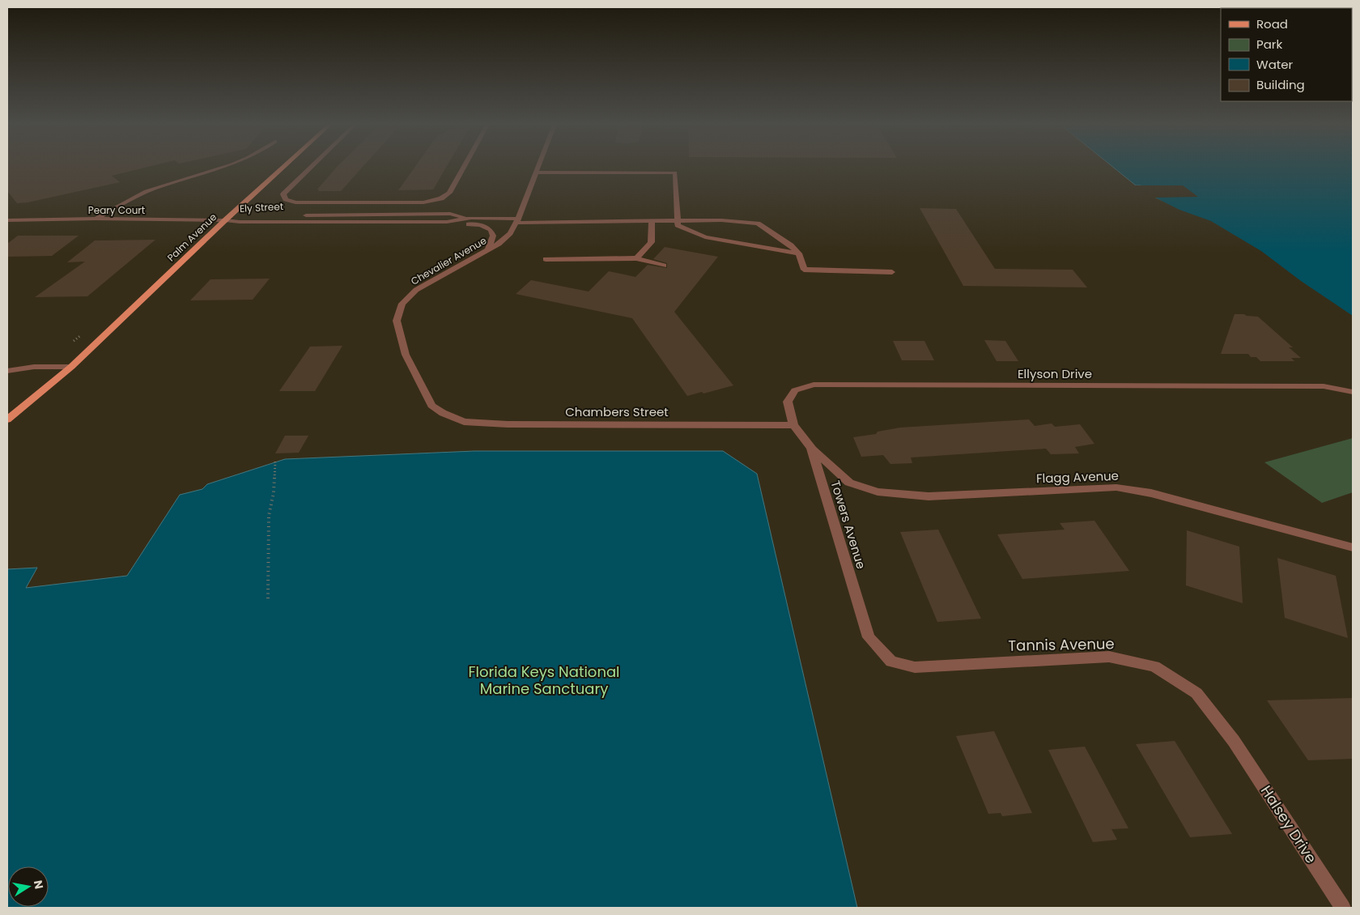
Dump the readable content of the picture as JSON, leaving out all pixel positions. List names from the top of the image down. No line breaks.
{"streets":{"main road":["Palm Avenue"],"street":["Ely Street","Peary Court","Chevalier Avenue","Ellyson Drive","Chambers Street","Flagg Avenue","Towers Avenue","Tannis Avenue","Halsey Drive"]},"crossings":[["Ely Street","Peary Court"],["Ely Street","Palm Avenue"],["Ely Street","Chevalier Avenue"],["Peary Court","Palm Avenue"],["Chevalier Avenue","Chambers Street"],["Ellyson Drive","Chambers Street"],["Ellyson Drive","Towers Avenue"],["Chambers Street","Towers Avenue"],["Flagg Avenue","Towers Avenue"],["Towers Avenue","Tannis Avenue"],["Tannis Avenue","Halsey Drive"]],"parks":["Florida Keys National Marine Sanctuary"],"legend":["Road","Park","Water","Building"],"north":"right"}
